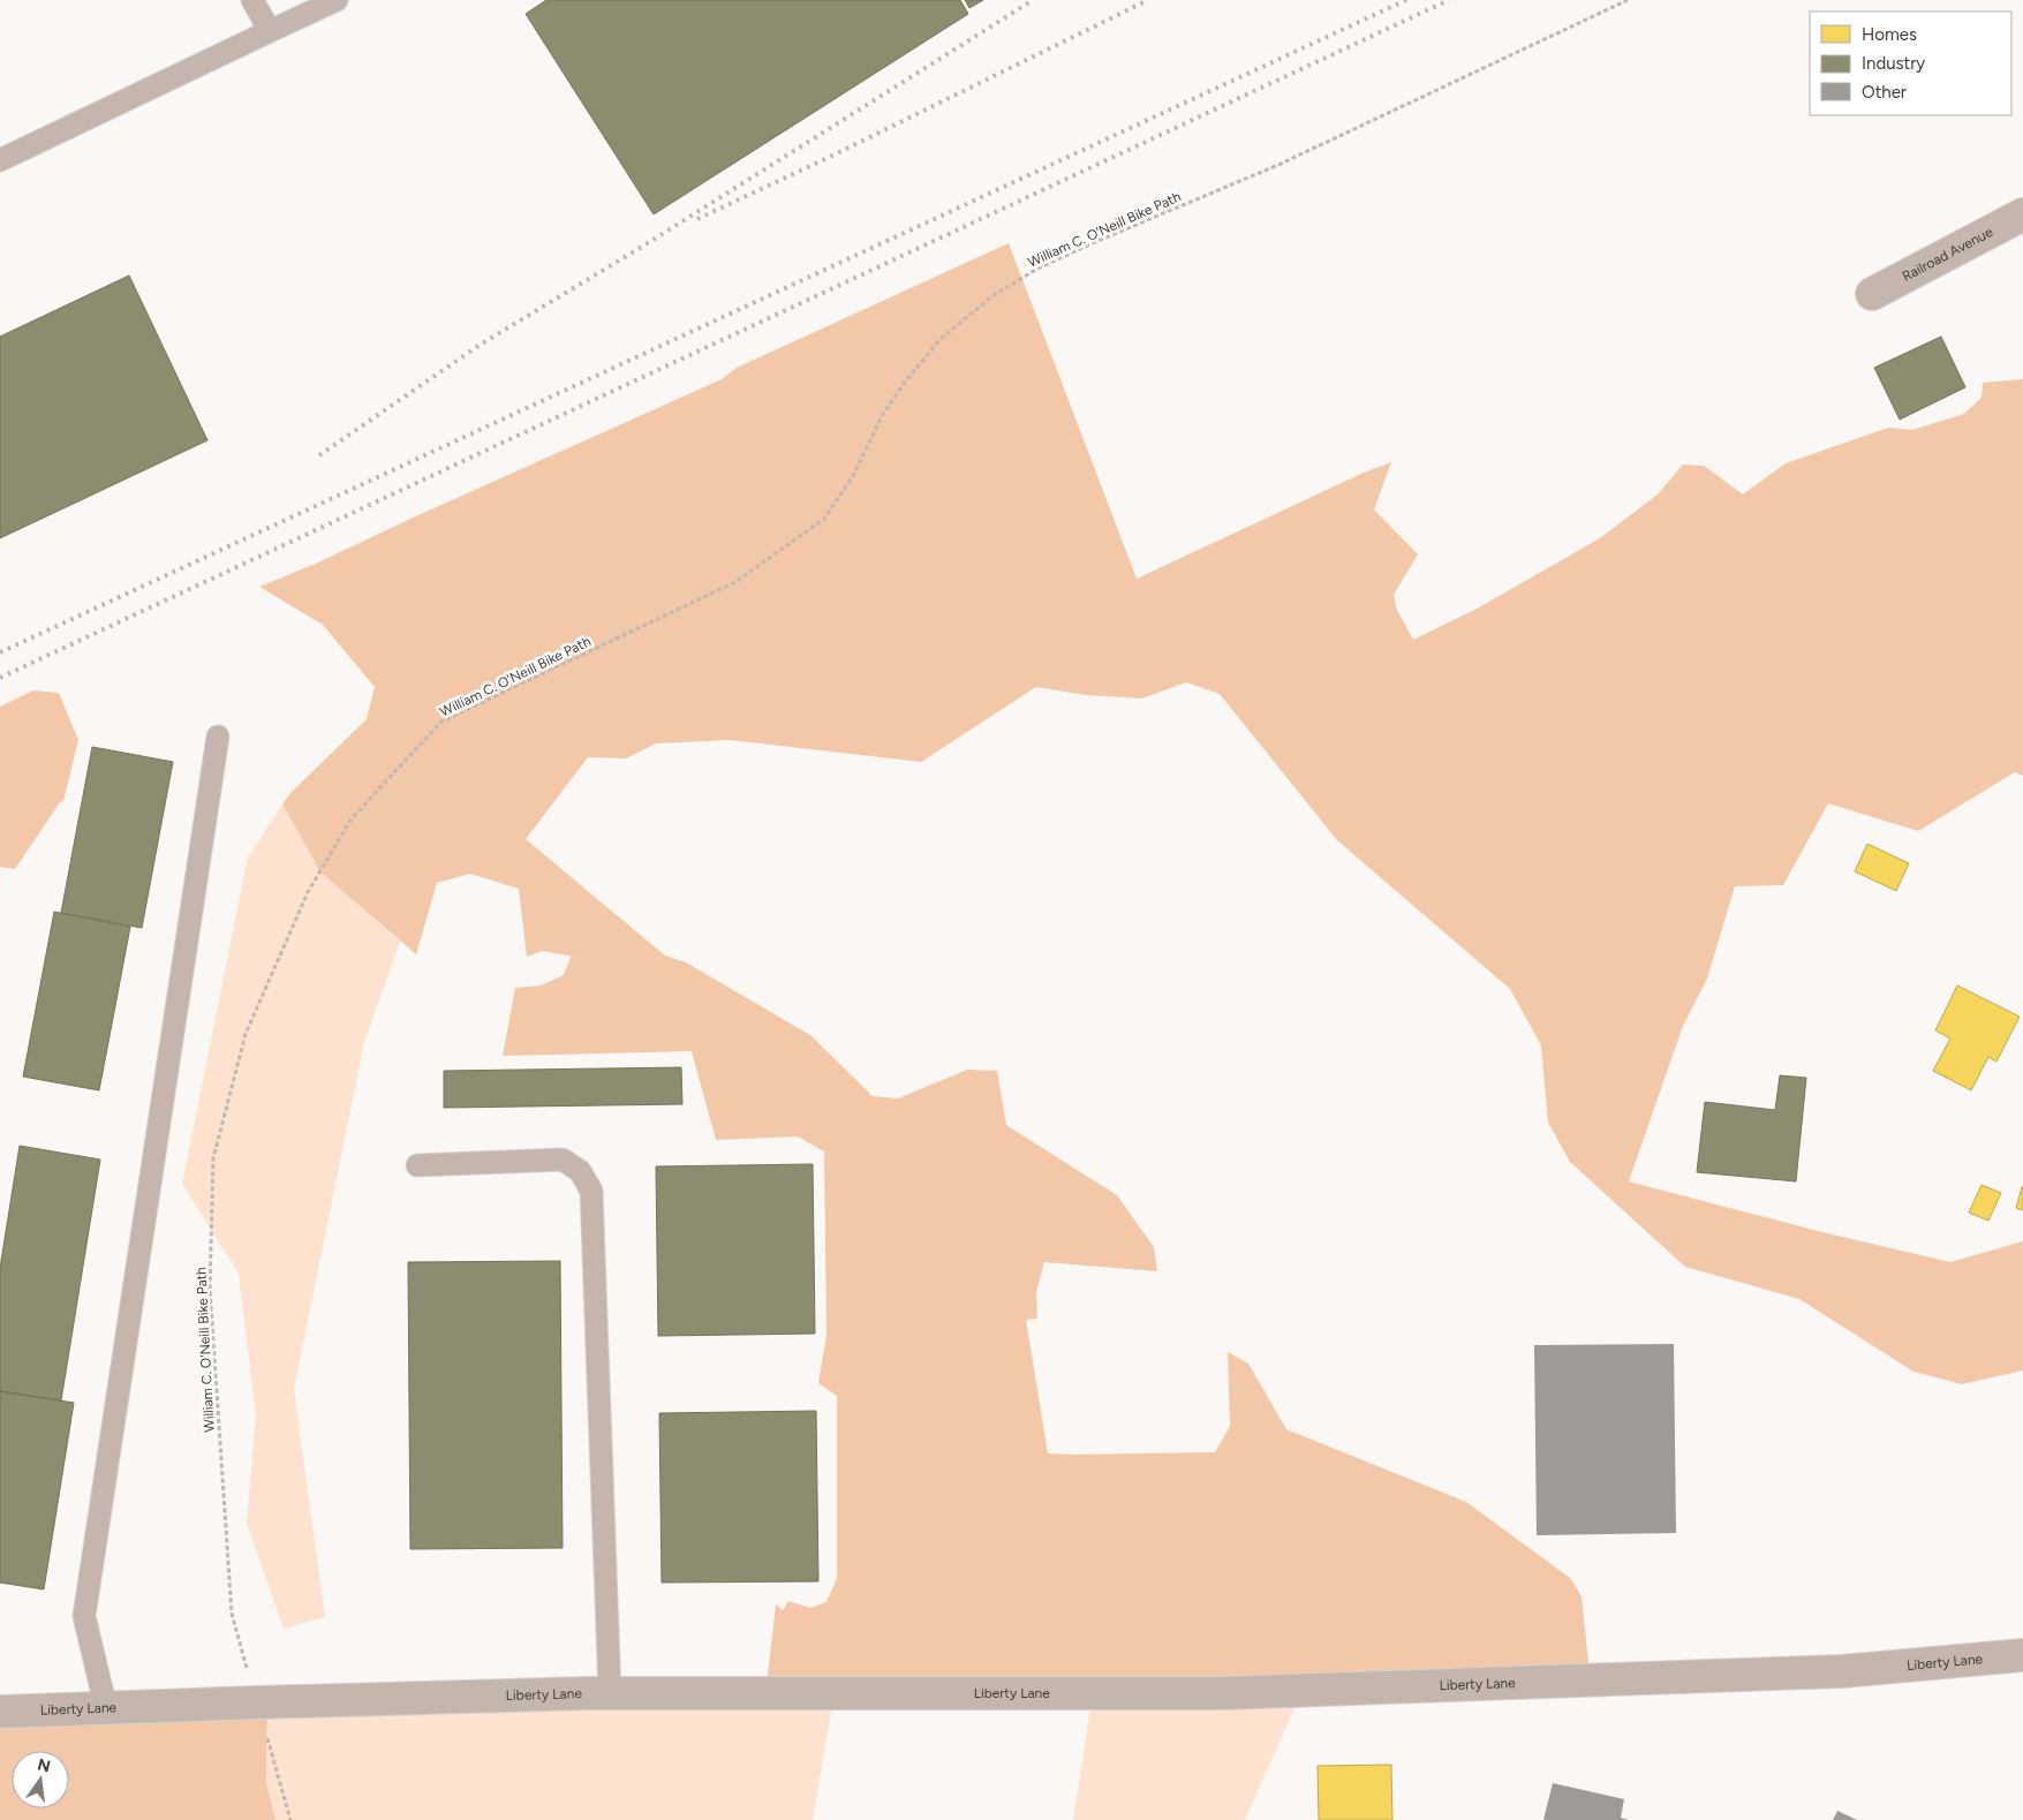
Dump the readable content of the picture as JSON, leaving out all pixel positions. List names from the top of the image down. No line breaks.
{"streets":{"street":["Railroad Avenue","Liberty Lane"],"path":["William C. O'Neill Bike Path"]},"crossings":[["William C. O'Neill Bike Path","Liberty Lane"]],"legend":["Homes","Industry","Other"],"north":"top"}
